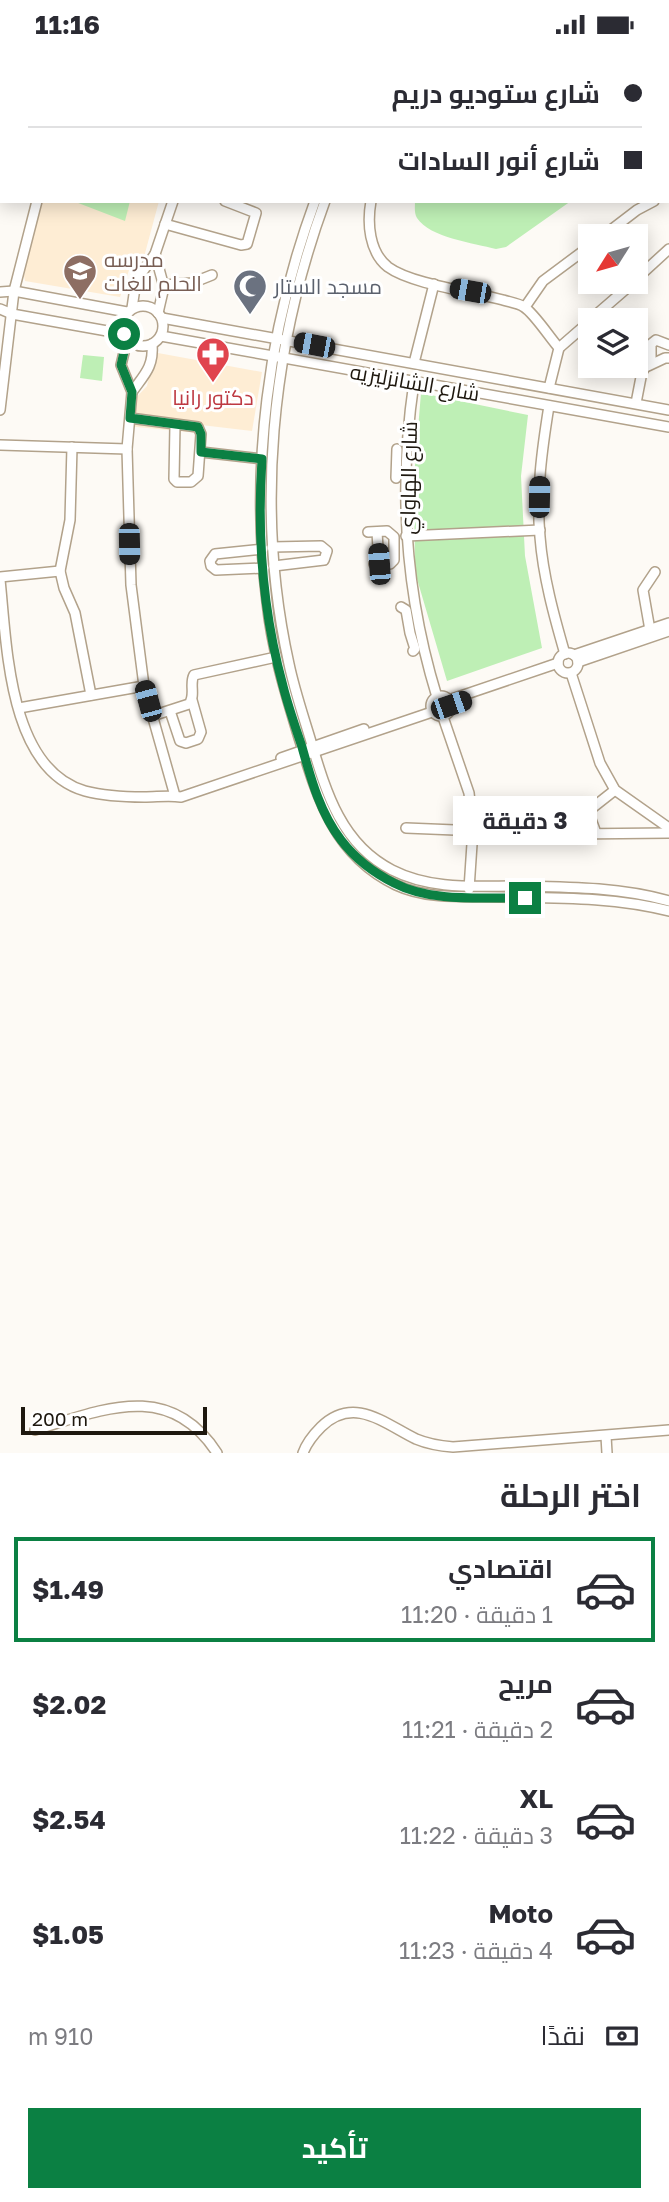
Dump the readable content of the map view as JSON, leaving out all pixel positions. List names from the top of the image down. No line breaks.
{"streets":{"street":["شارع الشانزليزيه","شارع الهاواي"]},"crossings":[["شارع الشانزليزيه","شارع الهاواي"]],"places":{"school or university":["مدرسه الحلم للغات"],"mosque":["مسجد الستار"],"pharmacy":["دكتور رانيا"]},"scale_bar":"200 m","north":"bottom left","page":{"status":"11:16","banner":["شارع ستوديو دريم","شارع أنور السادات"],"bubble":"3 دقيقة","scale":"200 m","heading":"اختر الرحلة","list":[{"name":"اقتصادي","note":"1 دقيقة · 11:20","value":"$1.49"},{"name":"مريح","note":"2 دقيقة · 11:21","value":"$2.02"},{"name":"XL","note":"3 دقيقة · 11:22","value":"$2.54"},{"name":"Moto","note":"4 دقيقة · 11:23","value":"$1.05"}],"pay":["نقدًا","910 m"],"buttons":"تأكيد"}}
